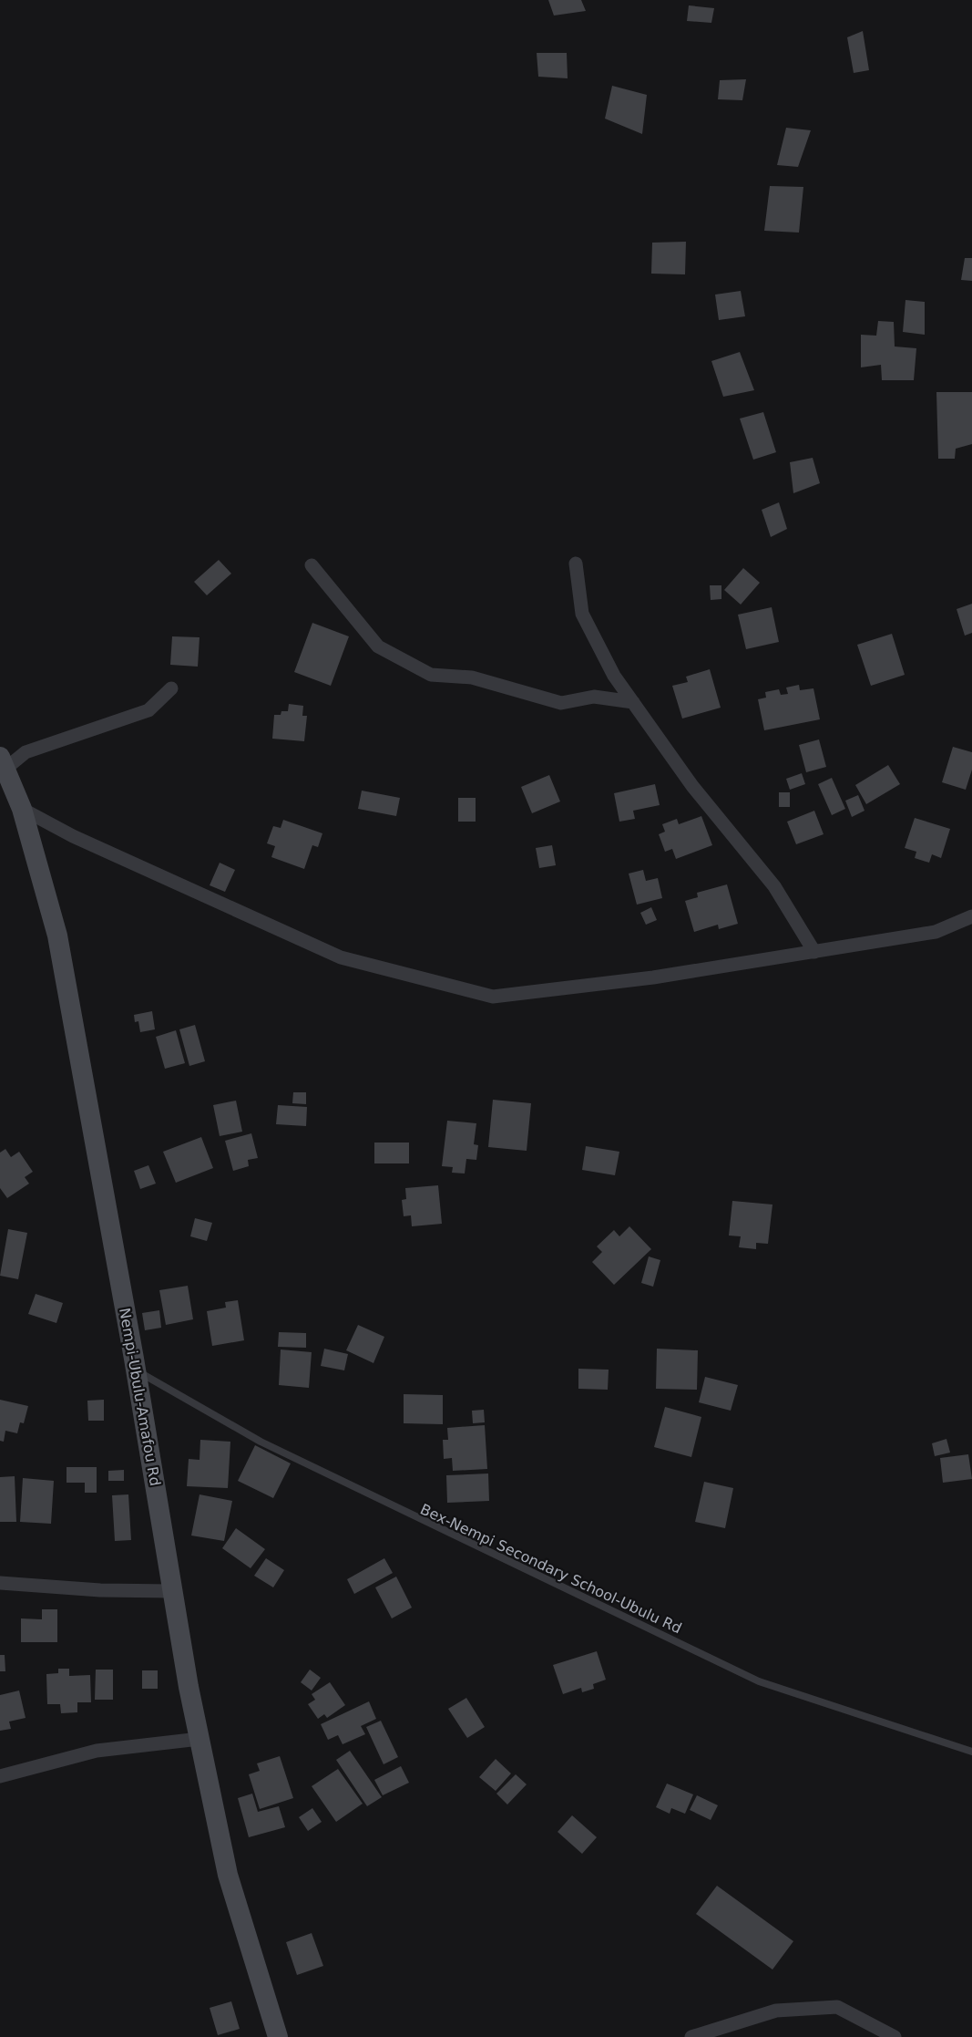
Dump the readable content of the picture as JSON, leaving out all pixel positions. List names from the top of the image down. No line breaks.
{"streets":{"street":["Nempi-Ubulu-Amafou Rd"],"lane":["Bex-Nempi Secondary School-Ubulu Rd"]},"crossings":[["Nempi-Ubulu-Amafou Rd","Bex-Nempi Secondary School-Ubulu Rd"]]}
